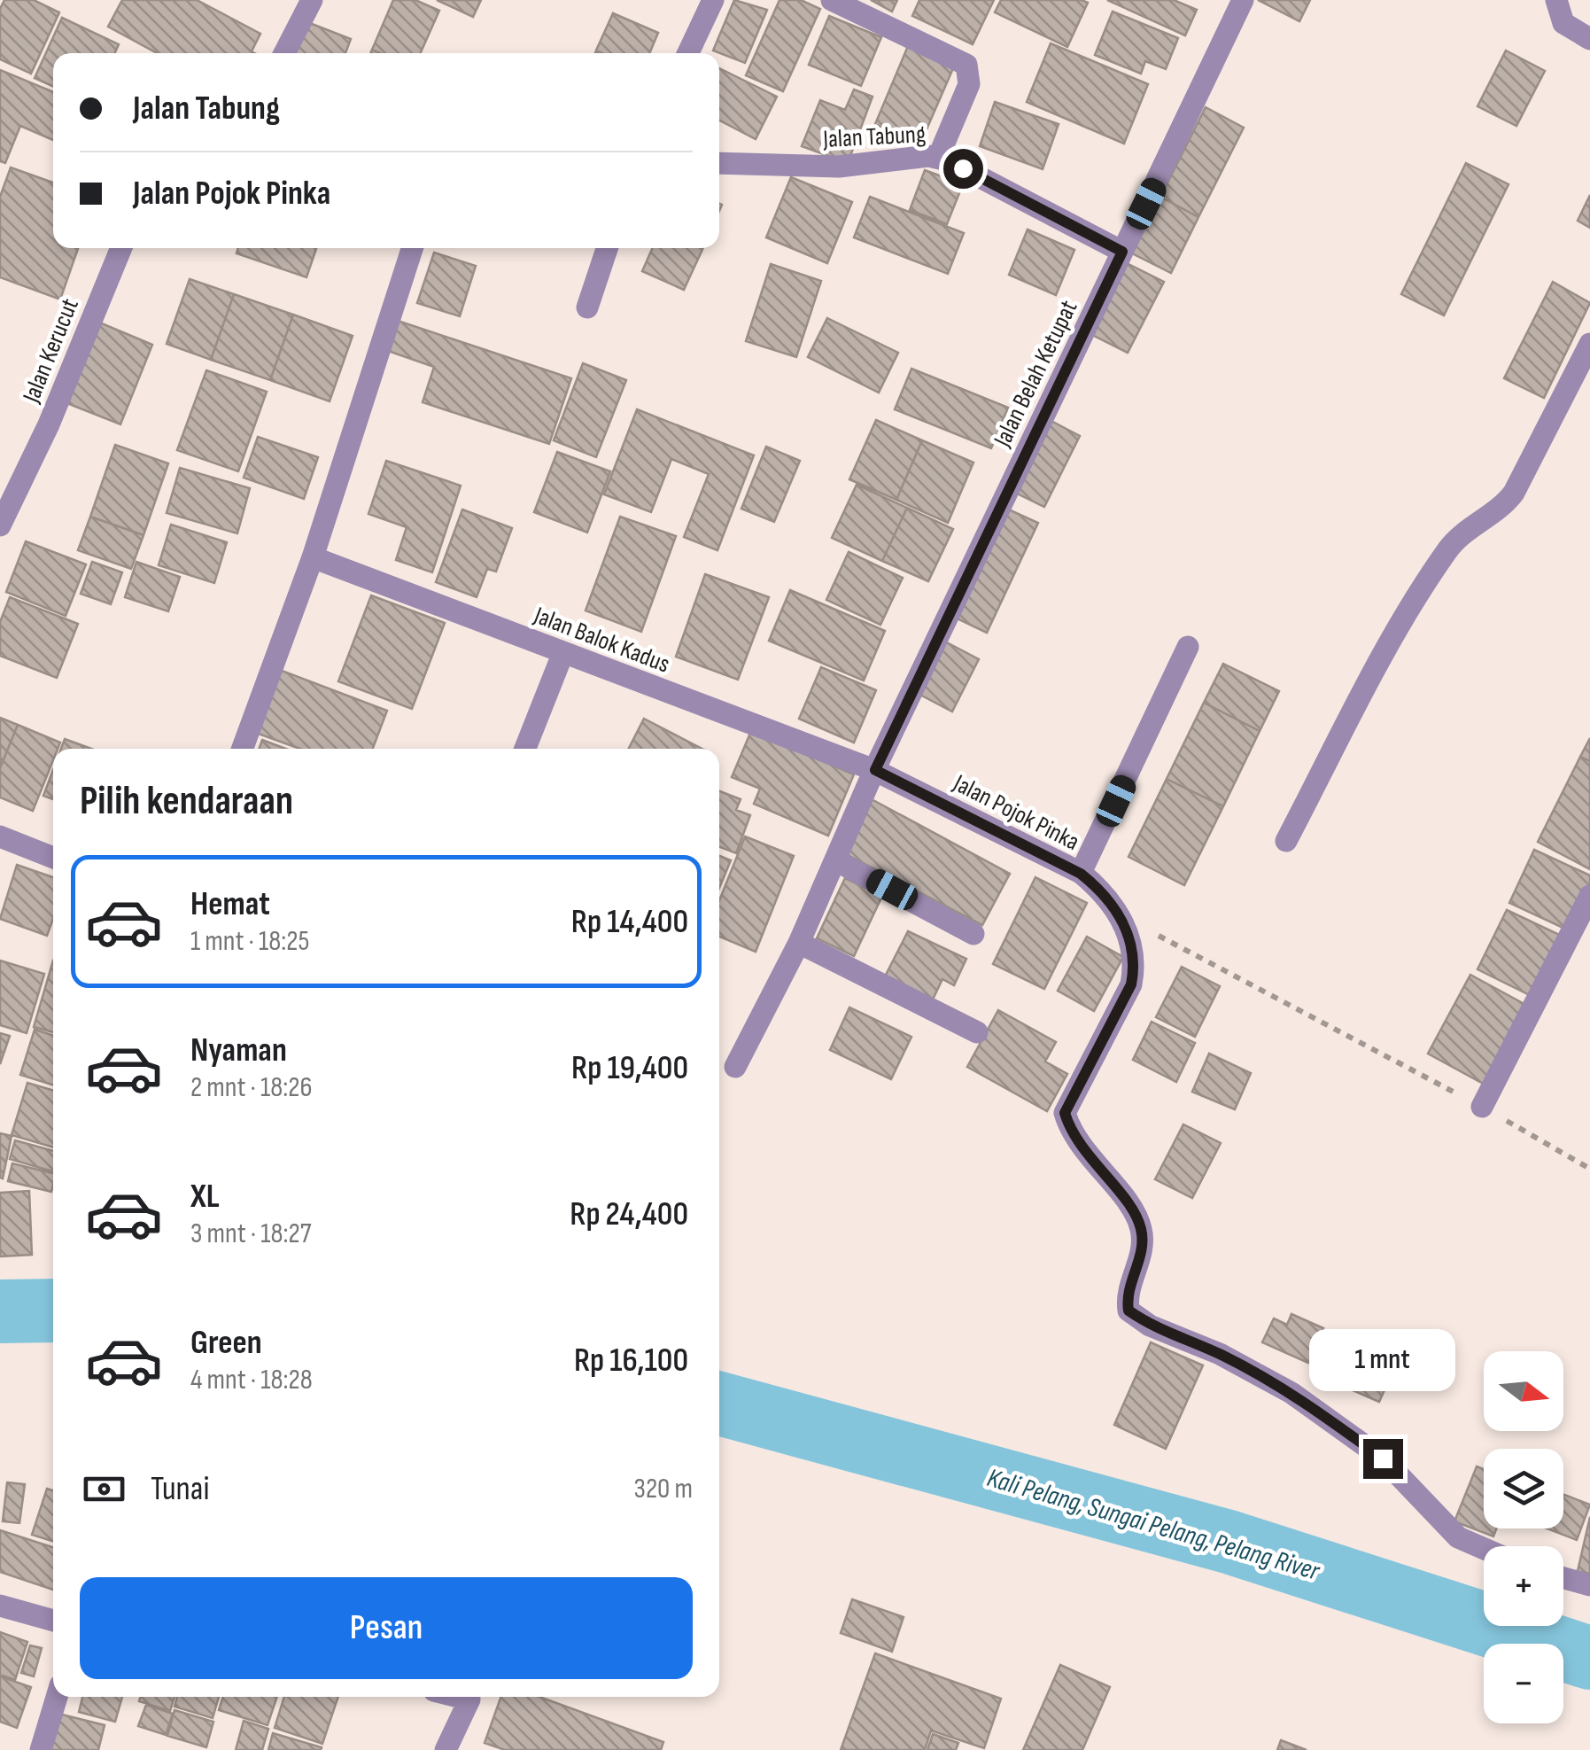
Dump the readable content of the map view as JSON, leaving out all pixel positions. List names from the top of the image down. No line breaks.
{"streets":{"street":["Jalan Tabung","Jalan Kerucut","Jalan Belah Ketupat","Jalan Balok Kadus","Jalan Pojok Pinka"]},"crossings":[["Jalan Tabung","Jalan Belah Ketupat"],["Jalan Belah Ketupat","Jalan Balok Kadus"],["Jalan Belah Ketupat","Jalan Pojok Pinka"],["Jalan Balok Kadus","Jalan Pojok Pinka"]],"water":["Kali Pelang, Sungai Pelang, Pelang River"],"north":"right","page":{"banner":["Jalan Tabung","Jalan Pojok Pinka"],"heading":"Pilih kendaraan","list":[{"name":"Hemat","note":"1 mnt · 18:25","value":"Rp 14,400"},{"name":"Nyaman","note":"2 mnt · 18:26","value":"Rp 19,400"},{"name":"XL","note":"3 mnt · 18:27","value":"Rp 24,400"},{"name":"Green","note":"4 mnt · 18:28","value":"Rp 16,100"}],"bubble":"1 mnt","map_buttons":["+","−"],"pay":["Tunai","320 m"],"buttons":"Pesan"}}
